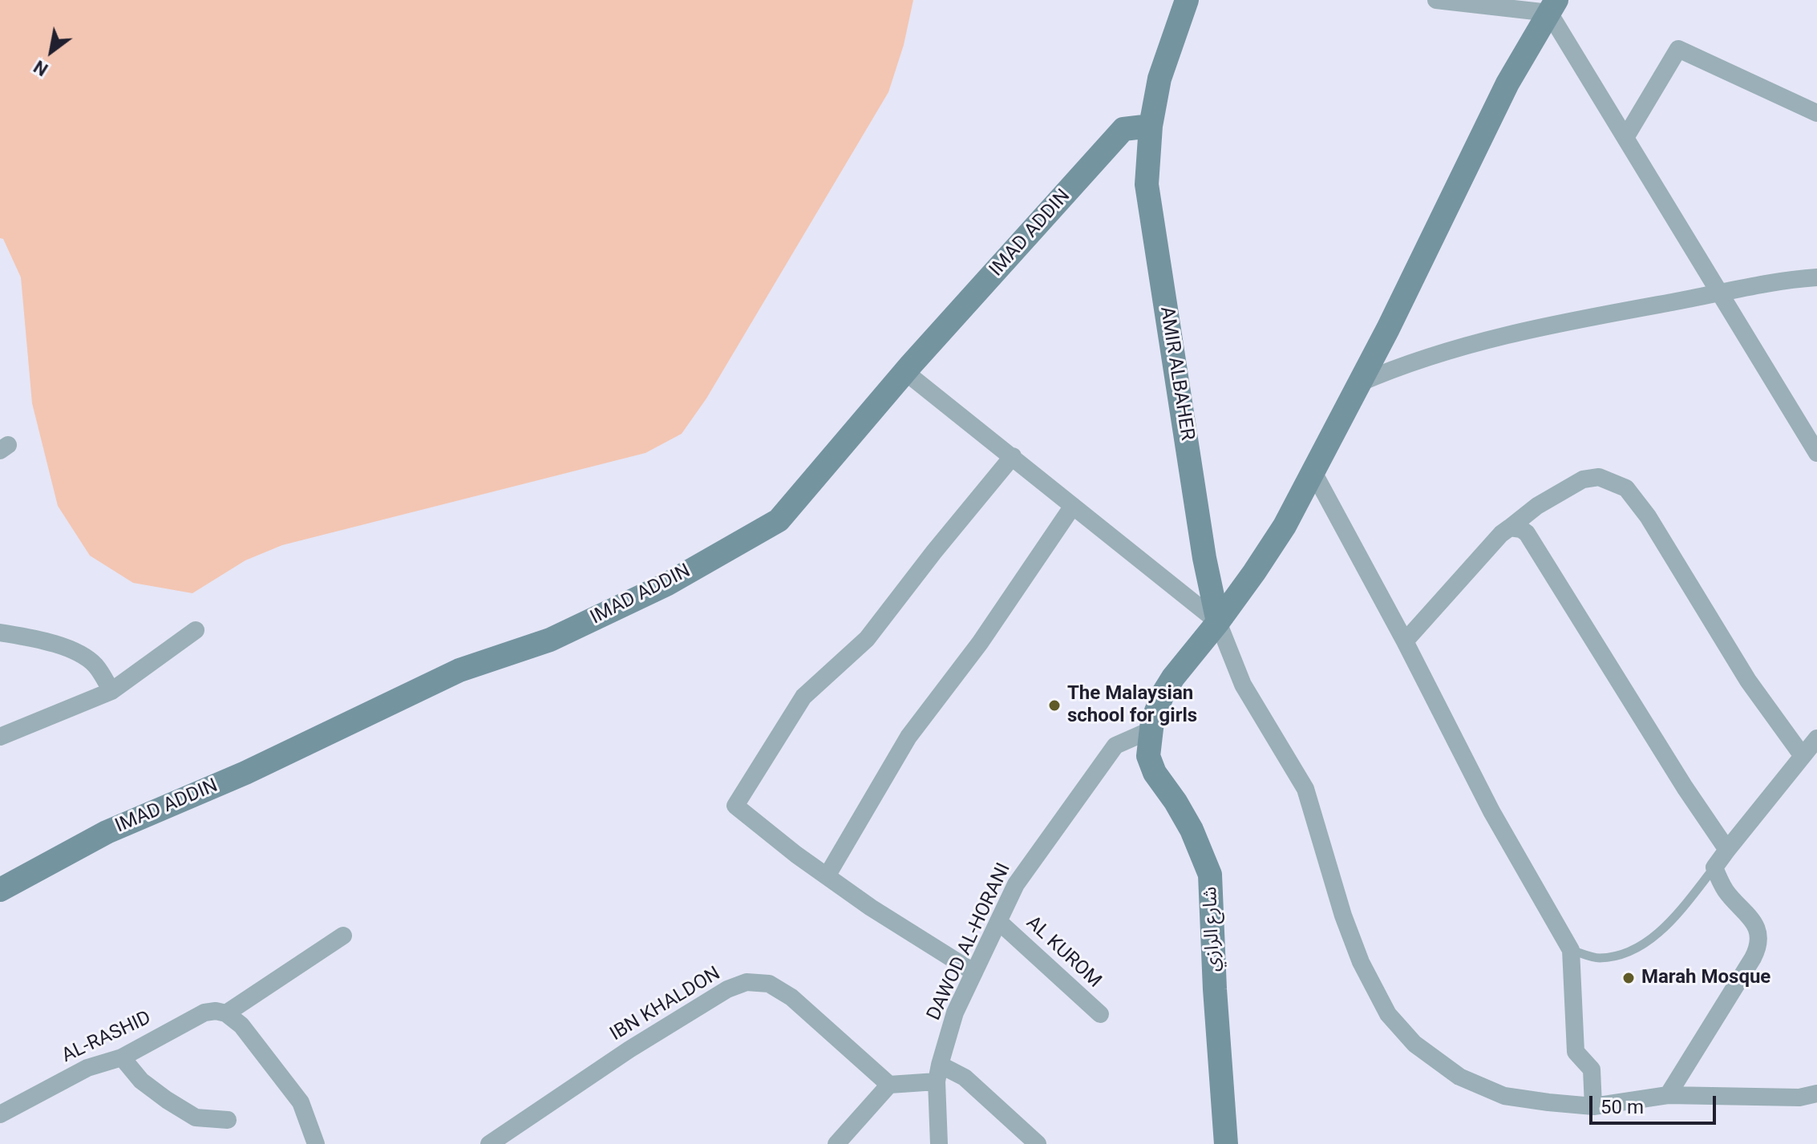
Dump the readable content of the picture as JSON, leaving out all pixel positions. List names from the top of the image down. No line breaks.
{"streets":{"street":["IMAD ADDIN","AMIR ALBAHER","شارع الرازي","DAWOD AL-HORANI","AL KUROM","IBN KHALDON","AL-RASHID"]},"crossings":[["IMAD ADDIN","AMIR ALBAHER"],["شارع الرازي","DAWOD AL-HORANI"],["DAWOD AL-HORANI","AL KUROM"]],"places":["The Malaysian school for girls","Marah Mosque"],"scale_bar":"50 m","north":"bottom left"}
